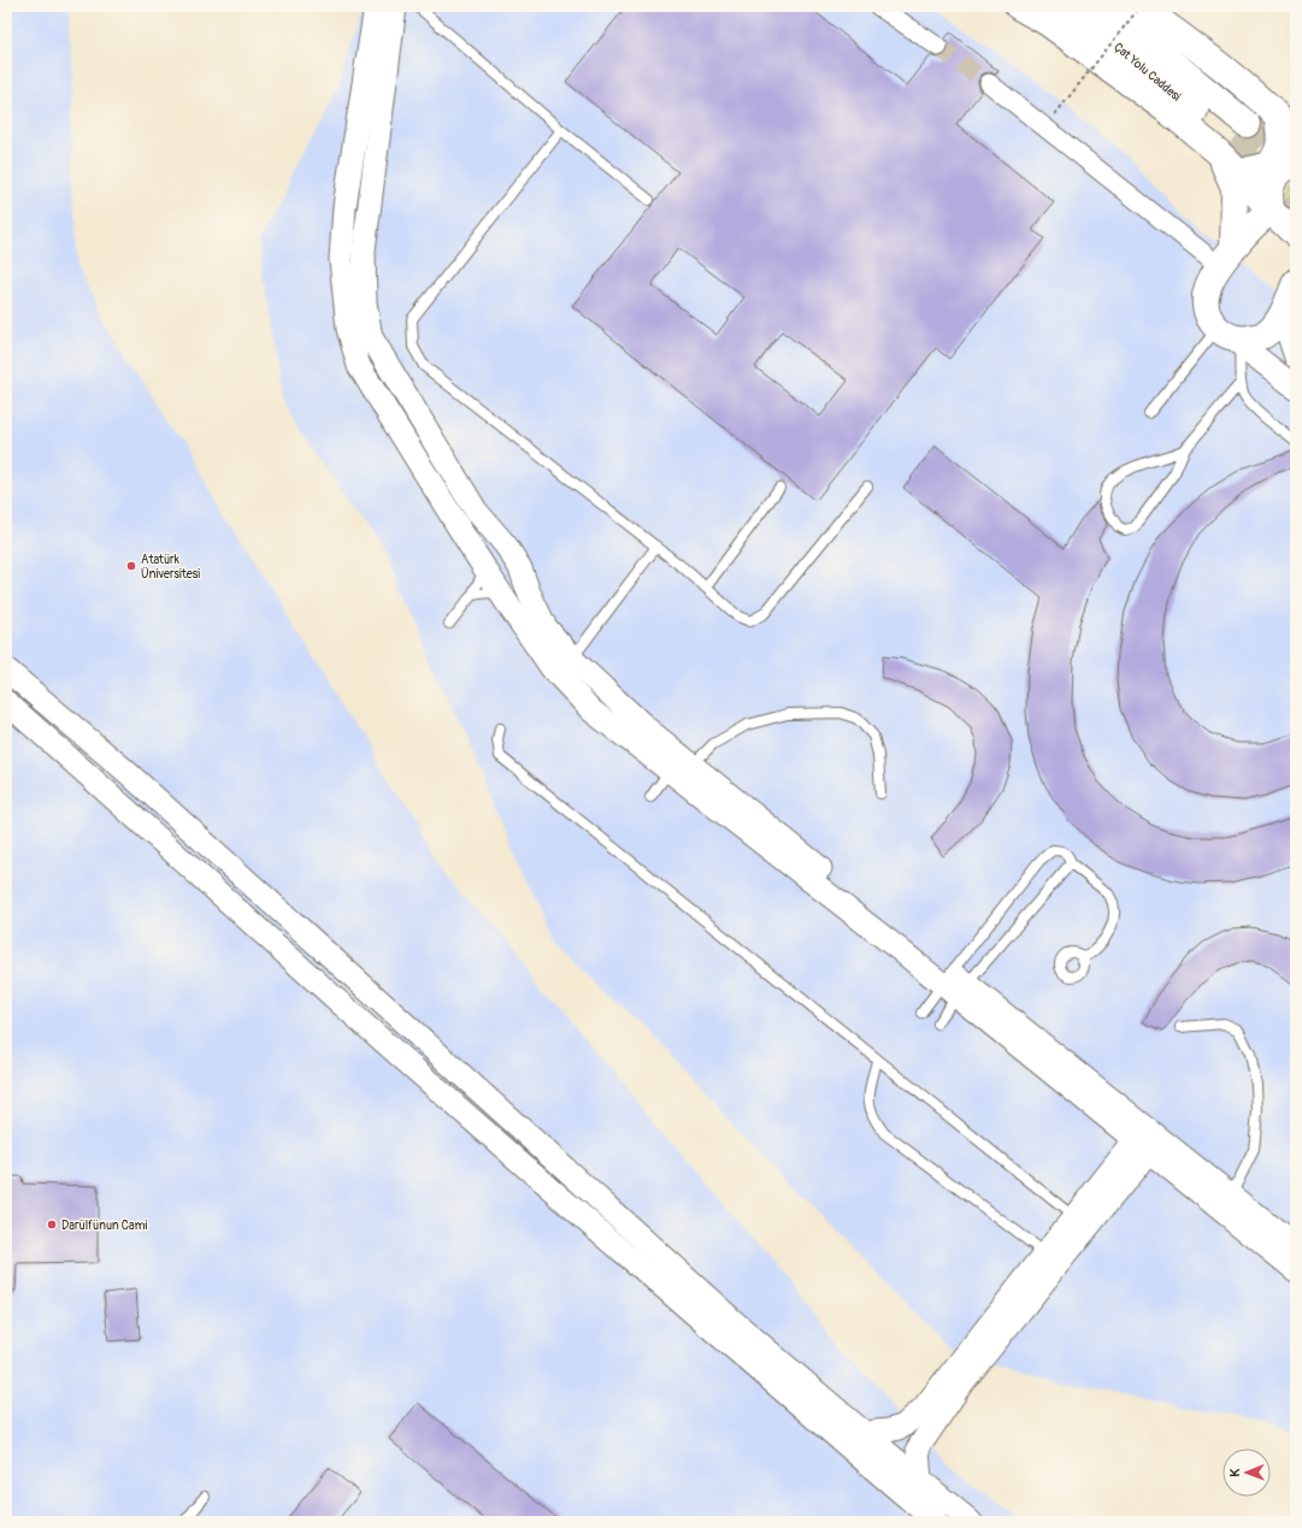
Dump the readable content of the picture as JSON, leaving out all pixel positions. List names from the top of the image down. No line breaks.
{"streets":{"highway":["Çat Yolu Caddesi"]},"places":["Atatürk Üniversitesi","Darülfünun Cami"],"north":"left"}
